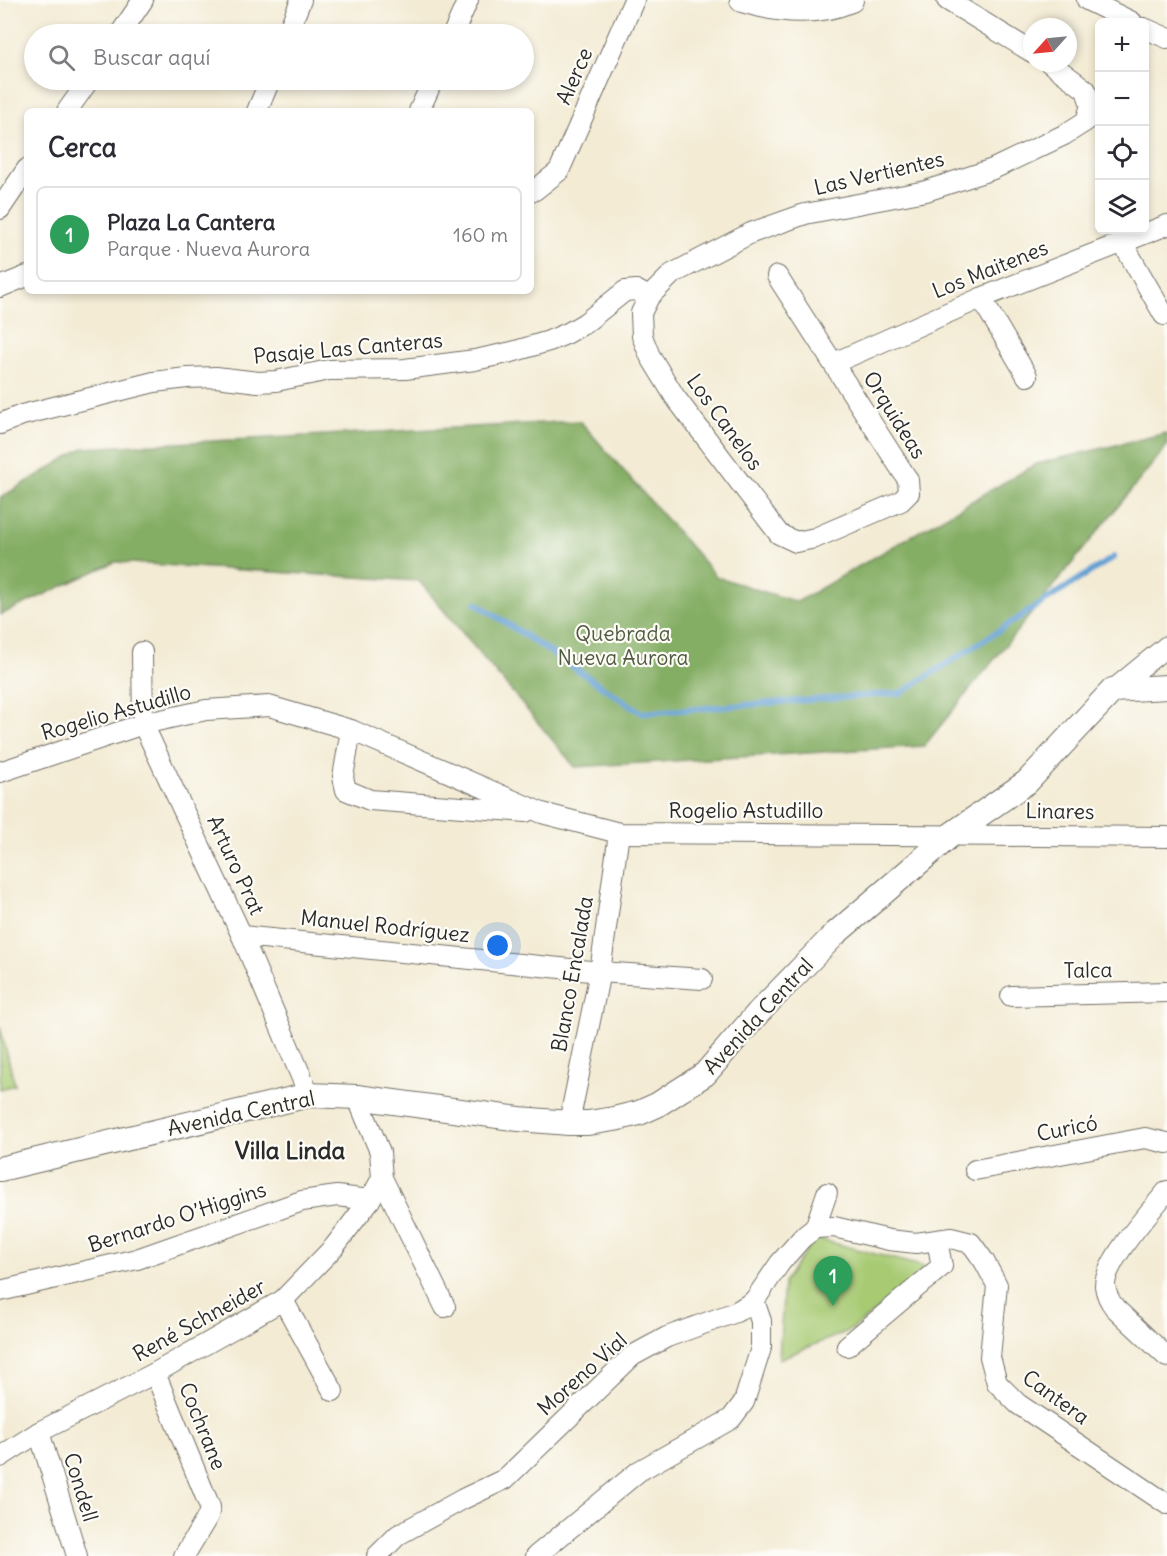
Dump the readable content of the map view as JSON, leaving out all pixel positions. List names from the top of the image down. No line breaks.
{"streets":{"street":["Alerce","Las Vertientes","Los Maitenes","Pasaje Las Canteras","Orquideas","Los Canelos","Rogelio Astudillo","Linares","Arturo Prat","Manuel Rodríguez","Talca","Blanco Encalada","Avenida Central","Curicó","Bernardo O’Higgins","René Schneider","Moreno Vial","Cantera","Cochrane","Condell"]},"crossings":[["Las Vertientes","Pasaje Las Canteras"],["Las Vertientes","Los Canelos"],["Los Maitenes","Orquideas"],["Pasaje Las Canteras","Los Canelos"],["Orquideas","Los Canelos"],["Rogelio Astudillo","Linares"],["Rogelio Astudillo","Arturo Prat"],["Rogelio Astudillo","Blanco Encalada"],["Rogelio Astudillo","Avenida Central"],["Linares","Avenida Central"],["Arturo Prat","Manuel Rodríguez"],["Arturo Prat","Avenida Central"],["Manuel Rodríguez","Blanco Encalada"],["Blanco Encalada","Avenida Central"],["Bernardo O’Higgins","René Schneider"],["René Schneider","Cochrane"],["René Schneider","Condell"]],"districts":["Villa Linda"],"parks":["Quebrada Nueva Aurora"],"north":"bottom left","page":{"map_buttons":["+","−"],"search":"Buscar aquí","heading":"Cerca","list":[{"mark":"1","name":"Plaza La Cantera","note":"Parque · Nueva Aurora","value":"160 m"}],"pins":"1"}}
